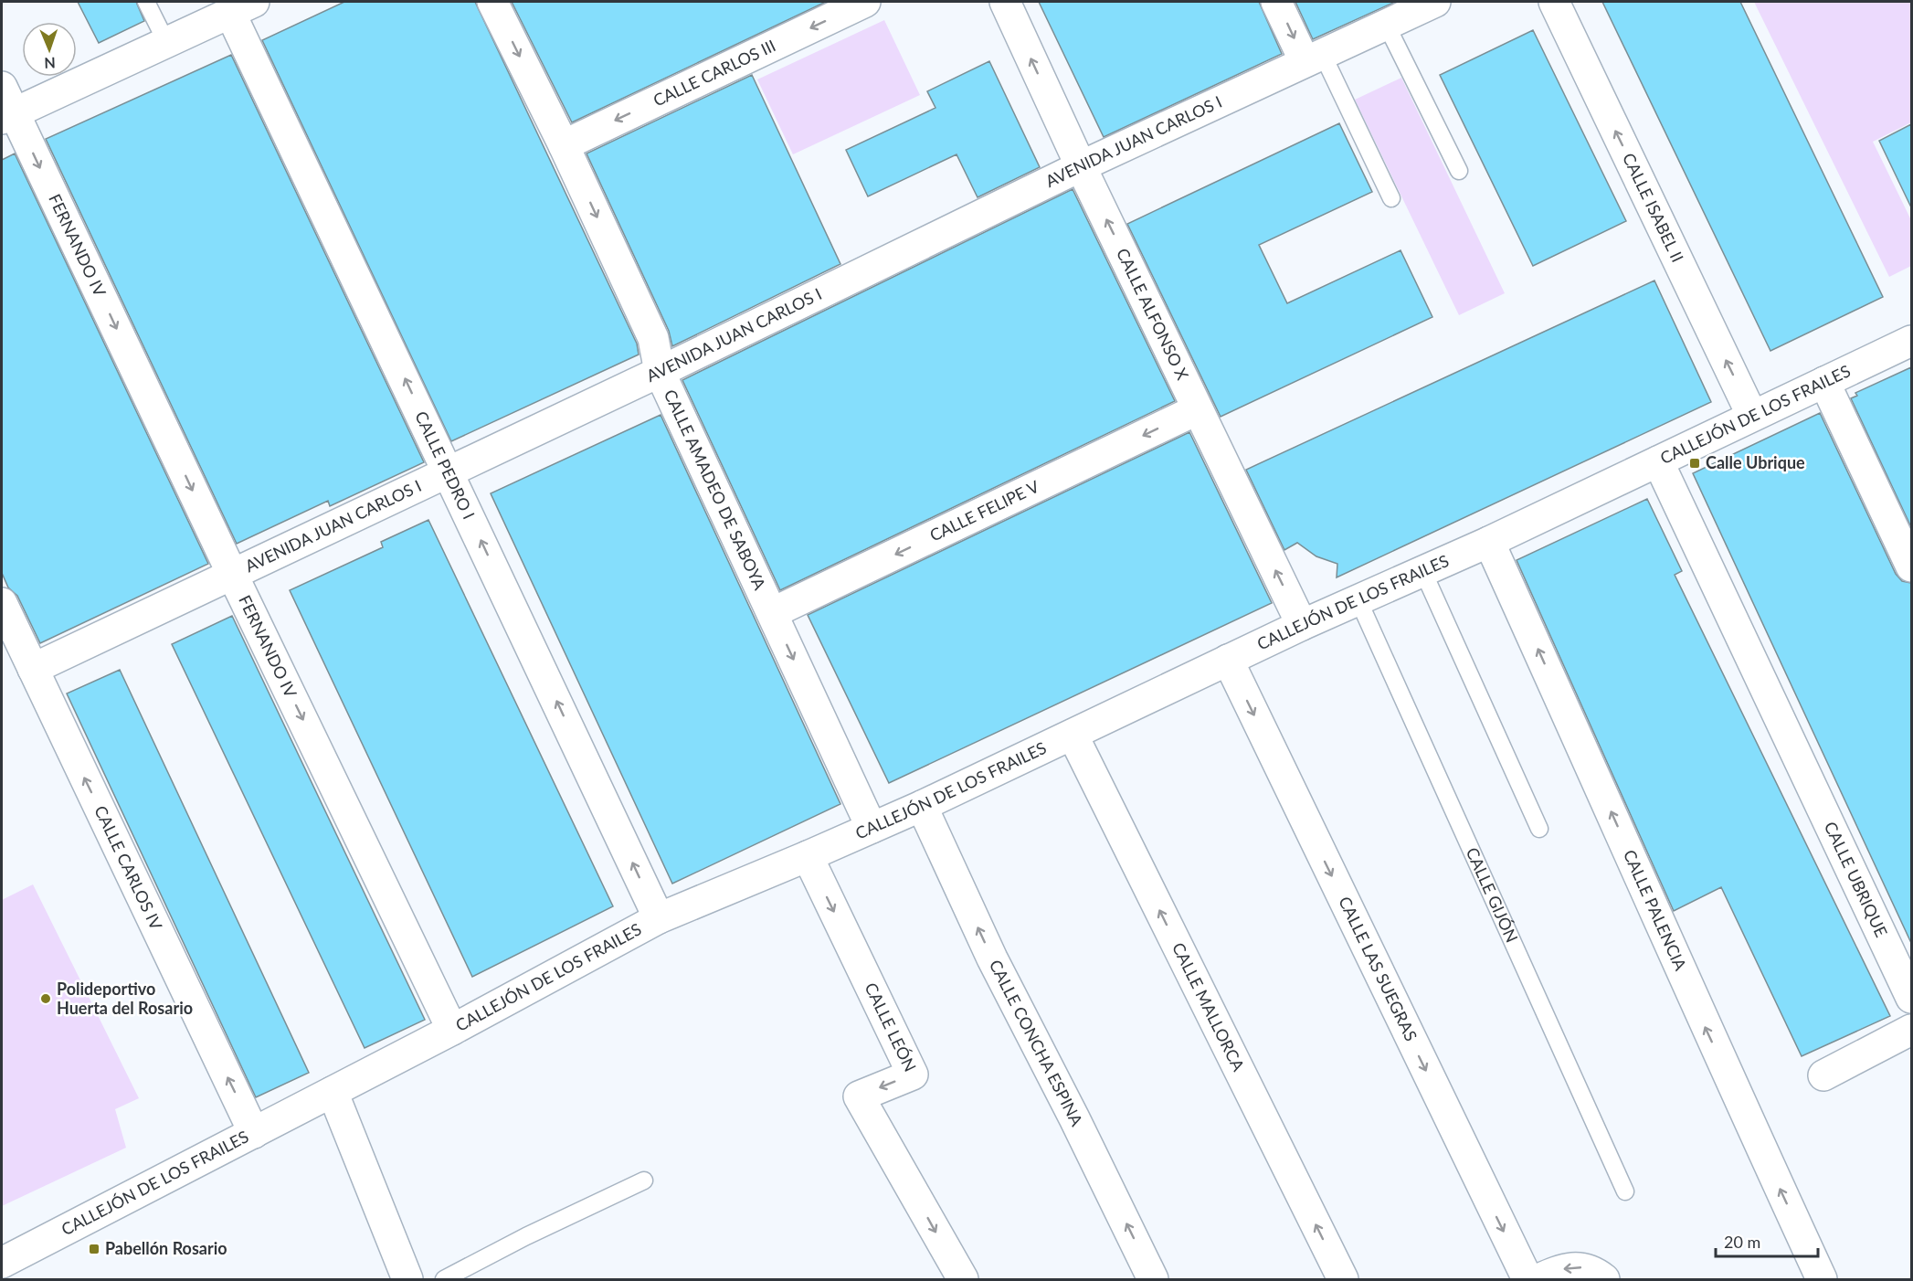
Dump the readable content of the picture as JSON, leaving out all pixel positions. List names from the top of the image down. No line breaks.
{"streets":{"street":["CALLE CARLOS III","AVENIDA JUAN CARLOS I","CALLE ISABEL II","FERNANDO IV","CALLE ALFONSO X","CALLEJÓN DE LOS FRAILES","CALLE PEDRO I","CALLE AMADEO DE SABOYA","CALLE FELIPE V","CALLE CARLOS IV","CALLE UBRIQUE","CALLE PALENCIA","CALLE LAS SUEGRAS","CALLE MALLORCA","CALLE LEÓN","CALLE CONCHA ESPINA"],"lane":["CALLE GIJÓN"]},"crossings":[["CALLE CARLOS III","CALLE AMADEO DE SABOYA"],["AVENIDA JUAN CARLOS I","FERNANDO IV"],["AVENIDA JUAN CARLOS I","CALLE ALFONSO X"],["AVENIDA JUAN CARLOS I","CALLE PEDRO I"],["AVENIDA JUAN CARLOS I","CALLE AMADEO DE SABOYA"],["AVENIDA JUAN CARLOS I","CALLE CARLOS IV"],["CALLE ISABEL II","CALLEJÓN DE LOS FRAILES"],["FERNANDO IV","CALLEJÓN DE LOS FRAILES"],["CALLE ALFONSO X","CALLEJÓN DE LOS FRAILES"],["CALLE ALFONSO X","CALLE FELIPE V"],["CALLEJÓN DE LOS FRAILES","CALLE PEDRO I"],["CALLEJÓN DE LOS FRAILES","CALLE AMADEO DE SABOYA"],["CALLEJÓN DE LOS FRAILES","CALLE CARLOS IV"],["CALLEJÓN DE LOS FRAILES","CALLE UBRIQUE"],["CALLEJÓN DE LOS FRAILES","CALLE GIJÓN"],["CALLEJÓN DE LOS FRAILES","CALLE PALENCIA"],["CALLEJÓN DE LOS FRAILES","CALLE LAS SUEGRAS"],["CALLEJÓN DE LOS FRAILES","CALLE MALLORCA"],["CALLEJÓN DE LOS FRAILES","CALLE LEÓN"],["CALLEJÓN DE LOS FRAILES","CALLE CONCHA ESPINA"],["CALLE AMADEO DE SABOYA","CALLE FELIPE V"]],"one_way":["CALLE CARLOS III","CALLE ISABEL II","FERNANDO IV","CALLE ALFONSO X","CALLE PEDRO I","CALLE AMADEO DE SABOYA","CALLE FELIPE V","CALLE CARLOS IV","CALLE PALENCIA","CALLE LAS SUEGRAS","CALLE MALLORCA","CALLE LEÓN","CALLE CONCHA ESPINA"],"places":{"transit":["Calle Ubrique","Pabellón Rosario"],"other":["Polideportivo Huerta del Rosario"]},"scale_bar":"20 m","north":"bottom"}
